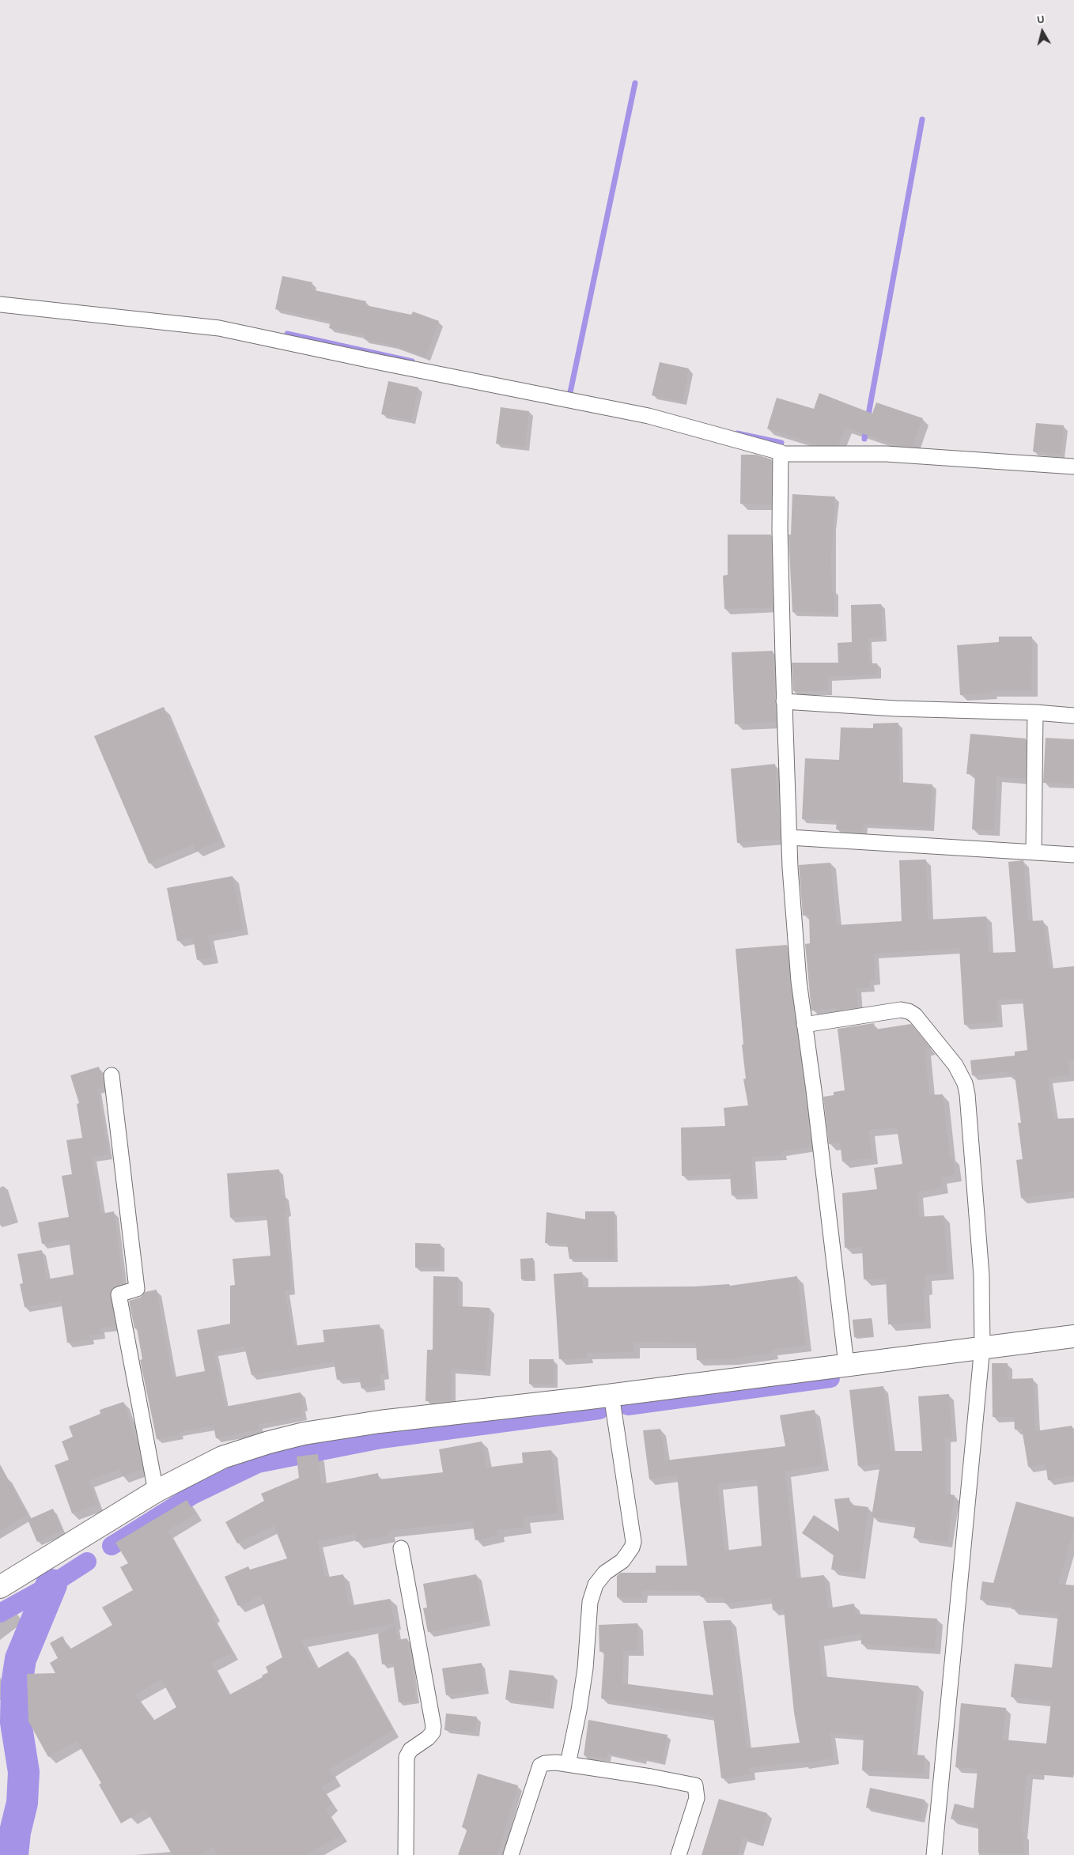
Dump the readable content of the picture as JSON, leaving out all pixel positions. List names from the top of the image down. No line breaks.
{"north":"top"}
